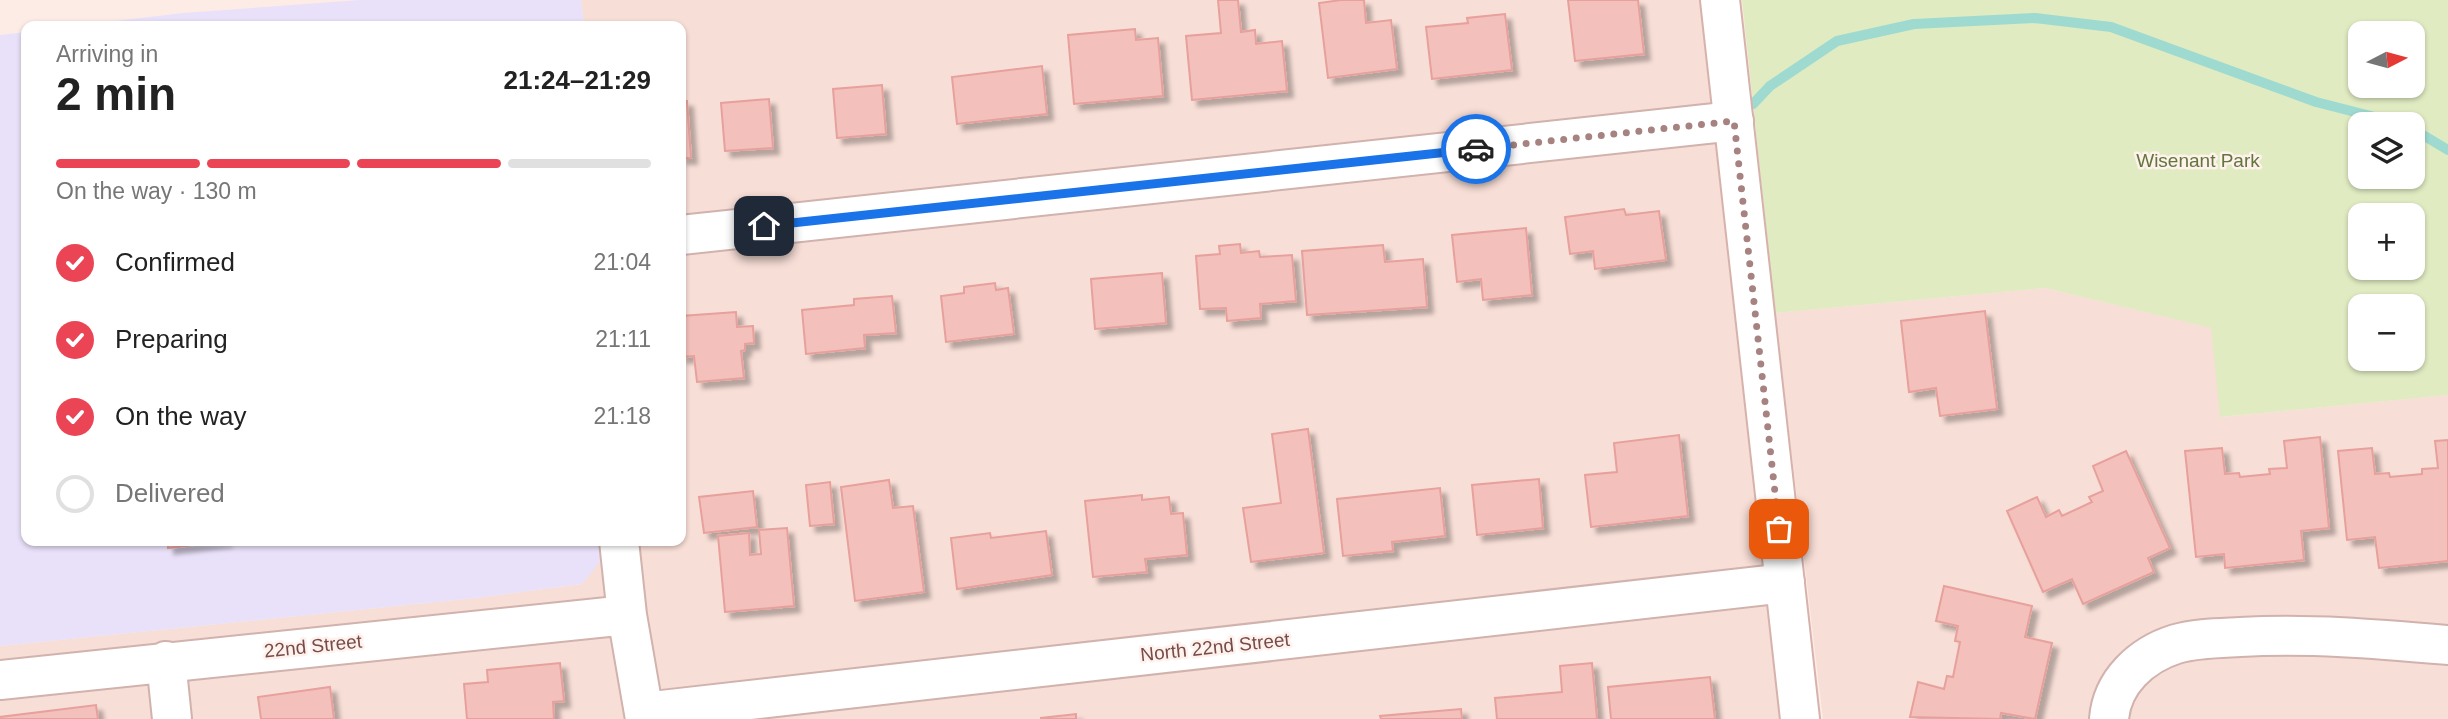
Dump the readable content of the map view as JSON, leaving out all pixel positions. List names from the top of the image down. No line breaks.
{"streets":{"street":["22nd Street","North 22nd Street"]},"parks":["Wisenant Park"],"north":"right","page":{"map_buttons":["+","−"],"heading":["2 min","Arriving in","21:24–21:29"],"bar":"On the way · 130 m","list":[["Confirmed","21:04"],["Preparing","21:11"],["On the way","21:18"],"Delivered"]}}
